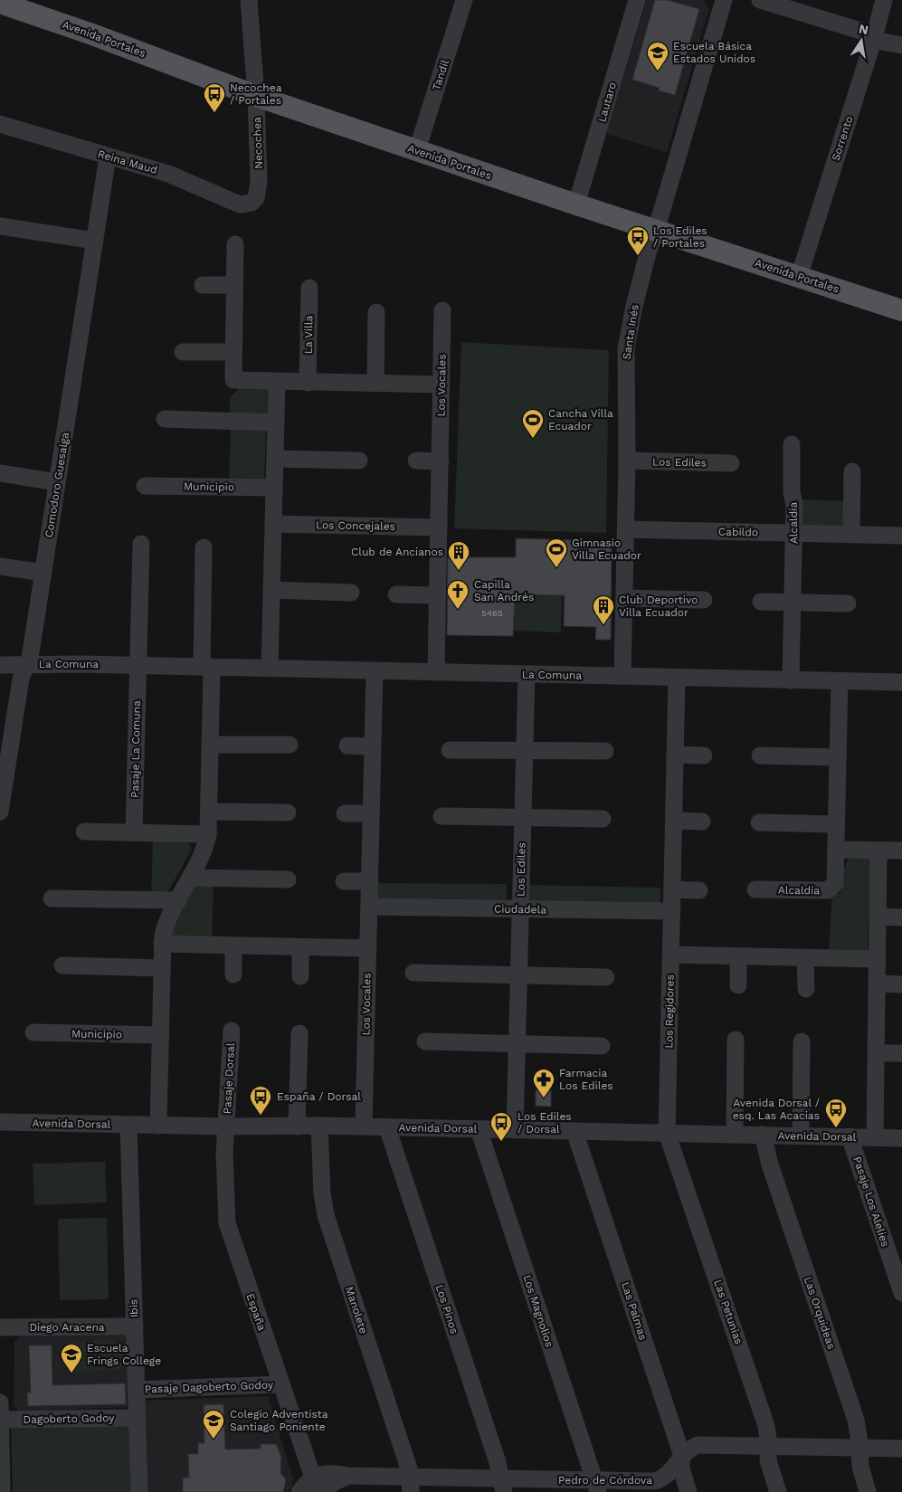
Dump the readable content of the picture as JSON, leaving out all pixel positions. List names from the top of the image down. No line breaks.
{"streets":{"main road":["Avenida Portales"],"street":["Tandil","Lautaro","Sorrento","Necochea","Reina Maud","Santa Inés","La Villa","Los Vocales","Los Ediles","Comodoro Guesalga","Municipio","Alcaldía","Los Concejales","Cabildo","La Comuna","Pasaje La Comuna","Ciudadela","Los Regidores","Pasaje Dorsal","Avenida Dorsal","Pasaje Los Alelíes","Ibis","Los Pinos","Manolete","Los Magnolios","Las Palmas","España","Las Petunias","Las Orquídeas","Diego Aracena","Pasaje Dagoberto Godoy","Dagoberto Godoy","Pedro de Córdova"]},"crossings":[["Avenida Portales","Tandil"],["Avenida Portales","Lautaro"],["Avenida Portales","Sorrento"],["Avenida Portales","Necochea"],["Avenida Portales","Santa Inés"],["Necochea","Reina Maud"],["Reina Maud","Comodoro Guesalga"],["Santa Inés","Los Ediles"],["Santa Inés","Cabildo"],["Santa Inés","La Comuna"],["Los Vocales","Los Concejales"],["Los Vocales","La Comuna"],["Los Vocales","Ciudadela"],["Los Vocales","Avenida Dorsal"],["Los Ediles","La Comuna"],["Los Ediles","Ciudadela"],["Los Ediles","Avenida Dorsal"],["Comodoro Guesalga","La Comuna"],["Alcaldía","Cabildo"],["Alcaldía","La Comuna"],["La Comuna","Pasaje La Comuna"],["La Comuna","Los Regidores"],["Ciudadela","Los Regidores"],["Los Regidores","Avenida Dorsal"],["Los Regidores","Las Petunias"],["Pasaje Dorsal","Avenida Dorsal"],["Pasaje Dorsal","España"],["Avenida Dorsal","Pasaje Los Alelíes"],["Avenida Dorsal","Ibis"],["Avenida Dorsal","Los Pinos"],["Avenida Dorsal","Manolete"],["Avenida Dorsal","Los Magnolios"],["Avenida Dorsal","Las Palmas"],["Avenida Dorsal","España"],["Avenida Dorsal","Las Petunias"],["Avenida Dorsal","Las Orquídeas"],["Ibis","Diego Aracena"],["Ibis","Pasaje Dagoberto Godoy"],["Ibis","Dagoberto Godoy"],["Los Pinos","Pedro de Córdova"],["Manolete","Pedro de Córdova"],["Los Magnolios","Pedro de Córdova"],["Las Palmas","Pedro de Córdova"],["España","Pasaje Dagoberto Godoy"],["España","Pedro de Córdova"],["Las Petunias","Pedro de Córdova"],["Las Orquídeas","Pedro de Córdova"]],"places":{"school or university":["Escuela Básica Estados Unidos","Escuela Frings College","Colegio Adventista Santiago Poniente"],"bus stop":["Necochea / Portales","Los Ediles / Portales","España / Dorsal","Avenida Dorsal / esq. Las Acacias","Los Ediles / Dorsal"],"sports":["Cancha Villa Ecuador","Gimnasio Villa Ecuador"],"building":["Club de Ancianos","Club Deportivo Villa Ecuador"],"church":["Capilla San Andrés"],"pharmacy":["Farmacia Los Ediles"]},"house_numbers":["5465"],"north":"top"}
